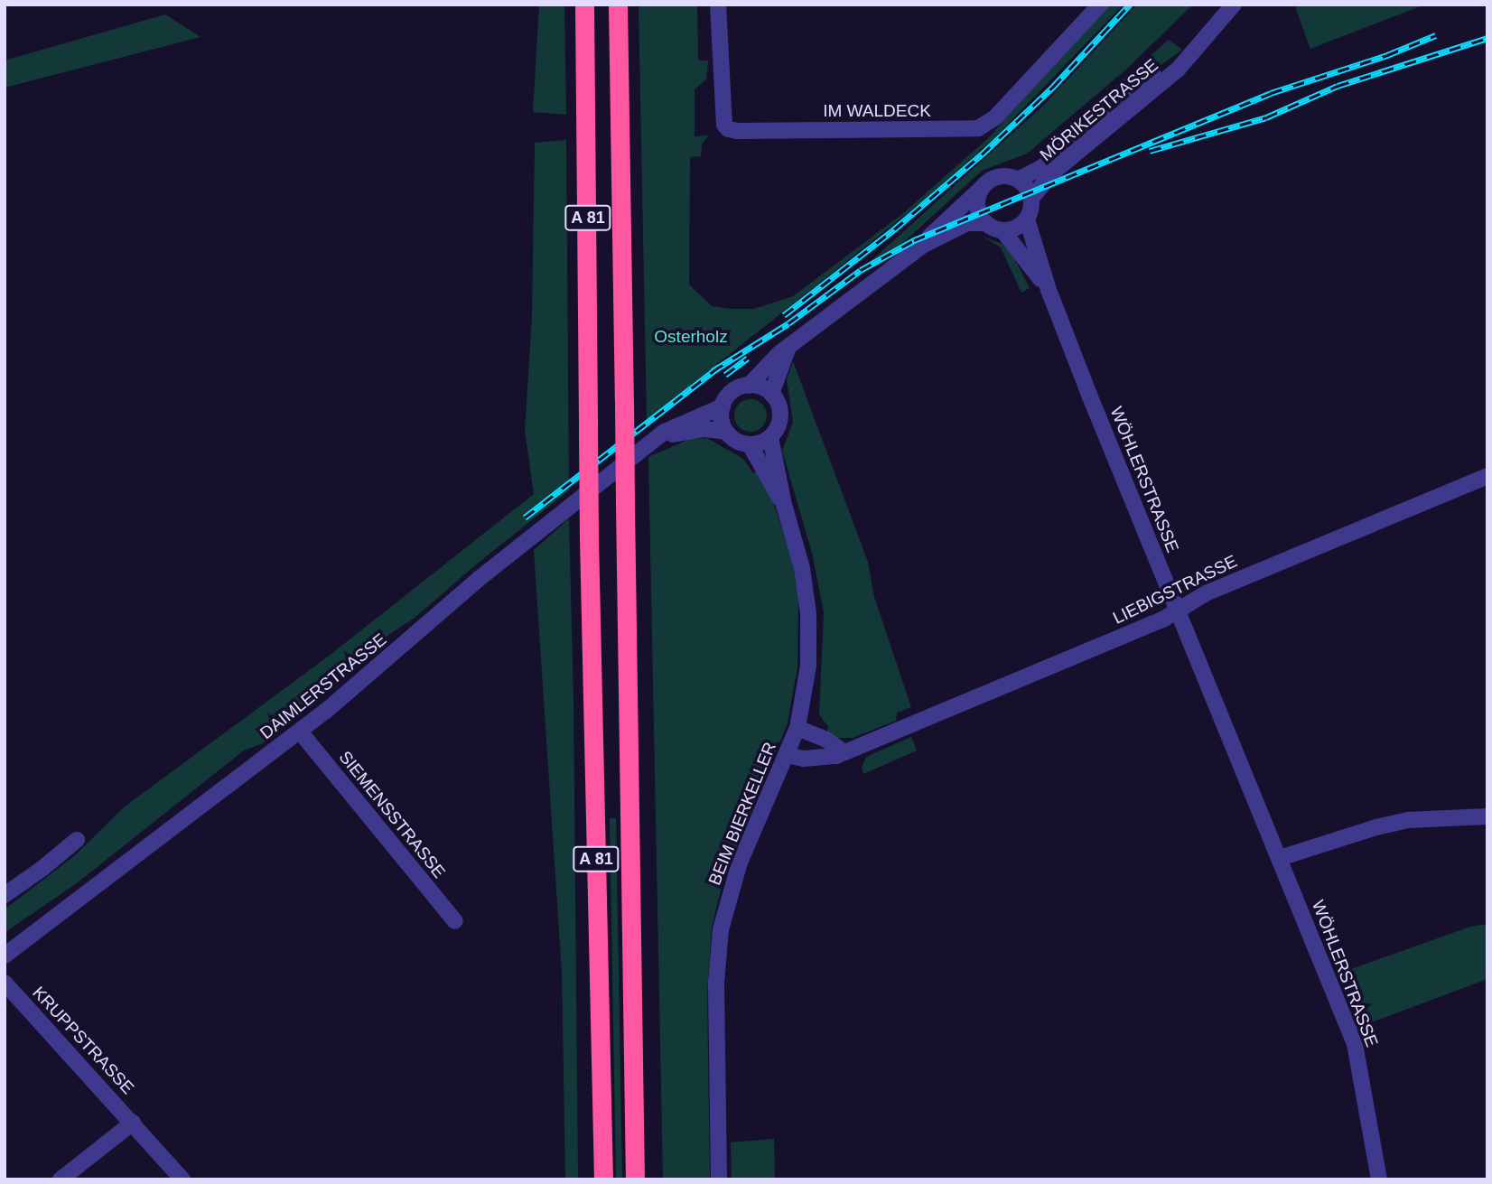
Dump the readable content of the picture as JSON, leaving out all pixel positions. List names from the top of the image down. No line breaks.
{"streets":{"highway":["A 81"],"street":["MÖRIKESTRASSE","IM WALDECK","WÖHLERSTRASSE","LIEBIGSTRASSE","DAIMLERSTRASSE","BEIM BIERKELLER","SIEMENSSTRASSE","KRUPPSTRASSE"]},"crossings":[["MÖRIKESTRASSE","WÖHLERSTRASSE"],["MÖRIKESTRASSE","DAIMLERSTRASSE"],["MÖRIKESTRASSE","BEIM BIERKELLER"],["WÖHLERSTRASSE","LIEBIGSTRASSE"],["LIEBIGSTRASSE","BEIM BIERKELLER"],["DAIMLERSTRASSE","BEIM BIERKELLER"],["DAIMLERSTRASSE","SIEMENSSTRASSE"]],"parks":["Osterholz"]}
